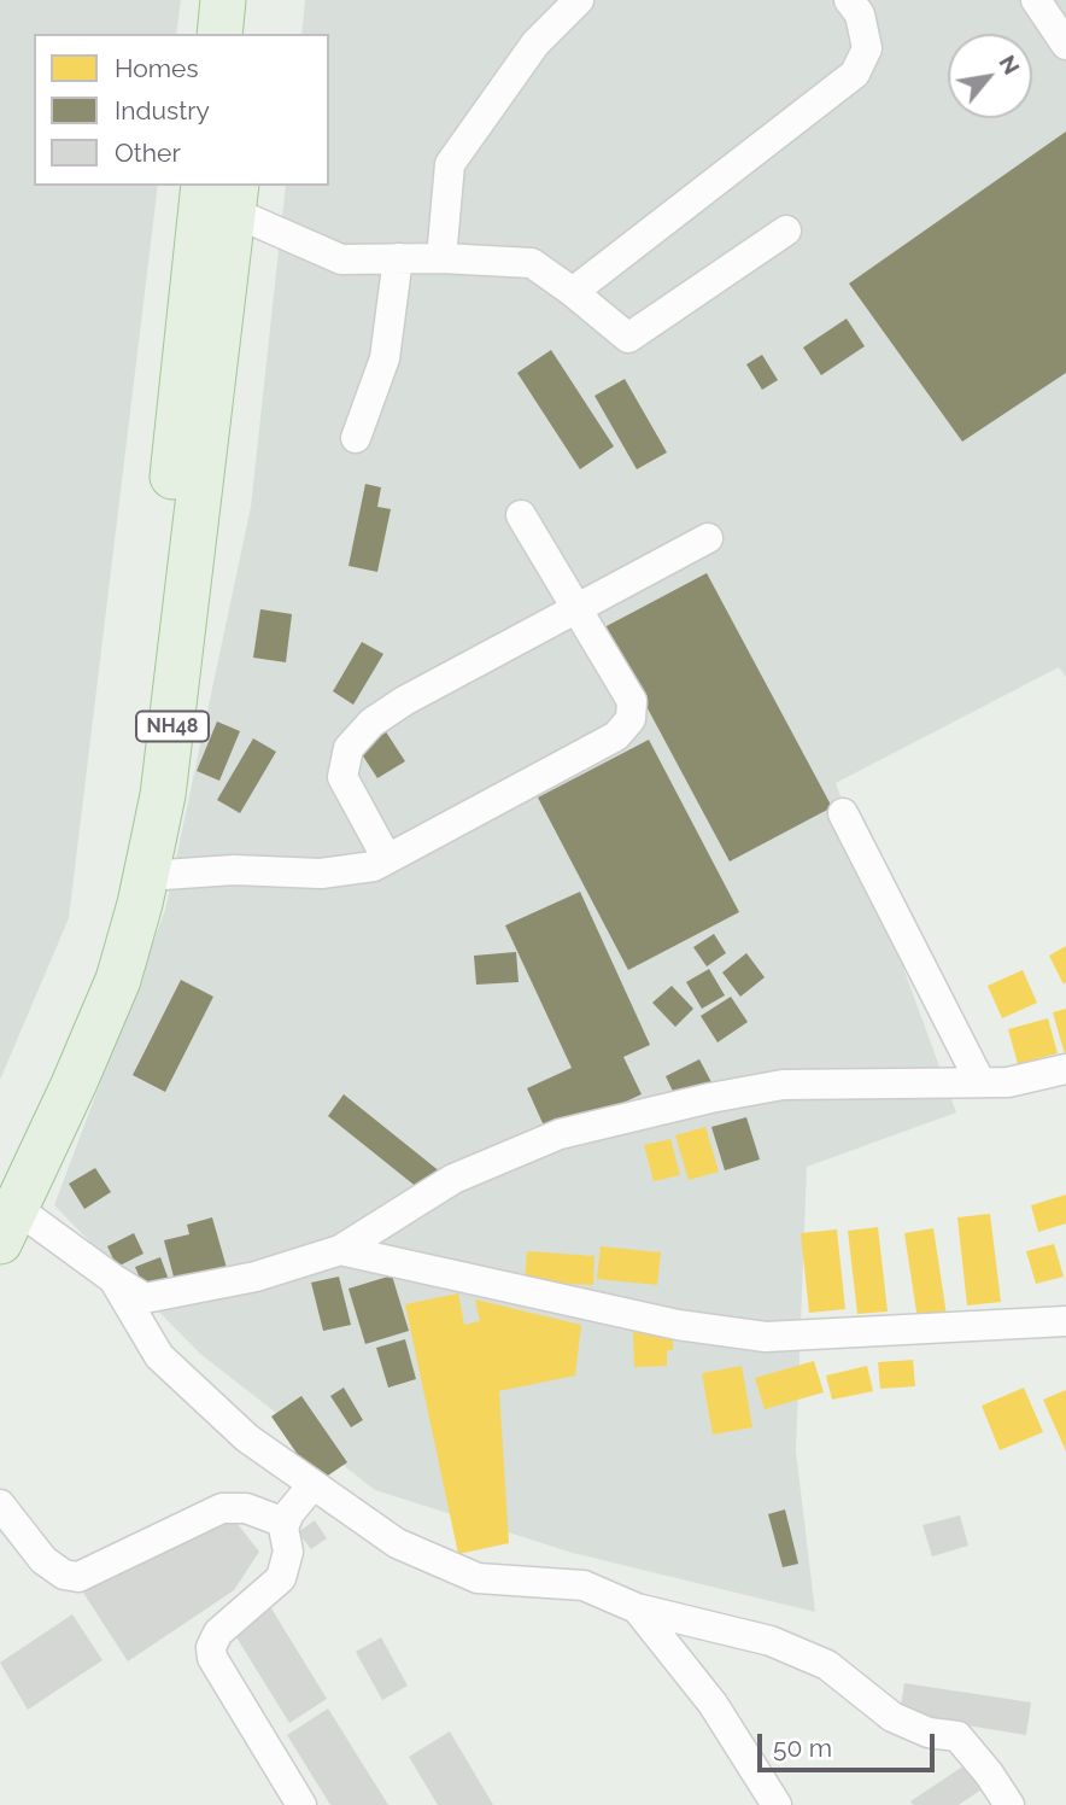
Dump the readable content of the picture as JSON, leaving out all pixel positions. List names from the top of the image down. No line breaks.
{"streets":{"highway":["NH48"]},"legend":["Homes","Industry","Other"],"scale_bar":"50 m","north":"top right"}
